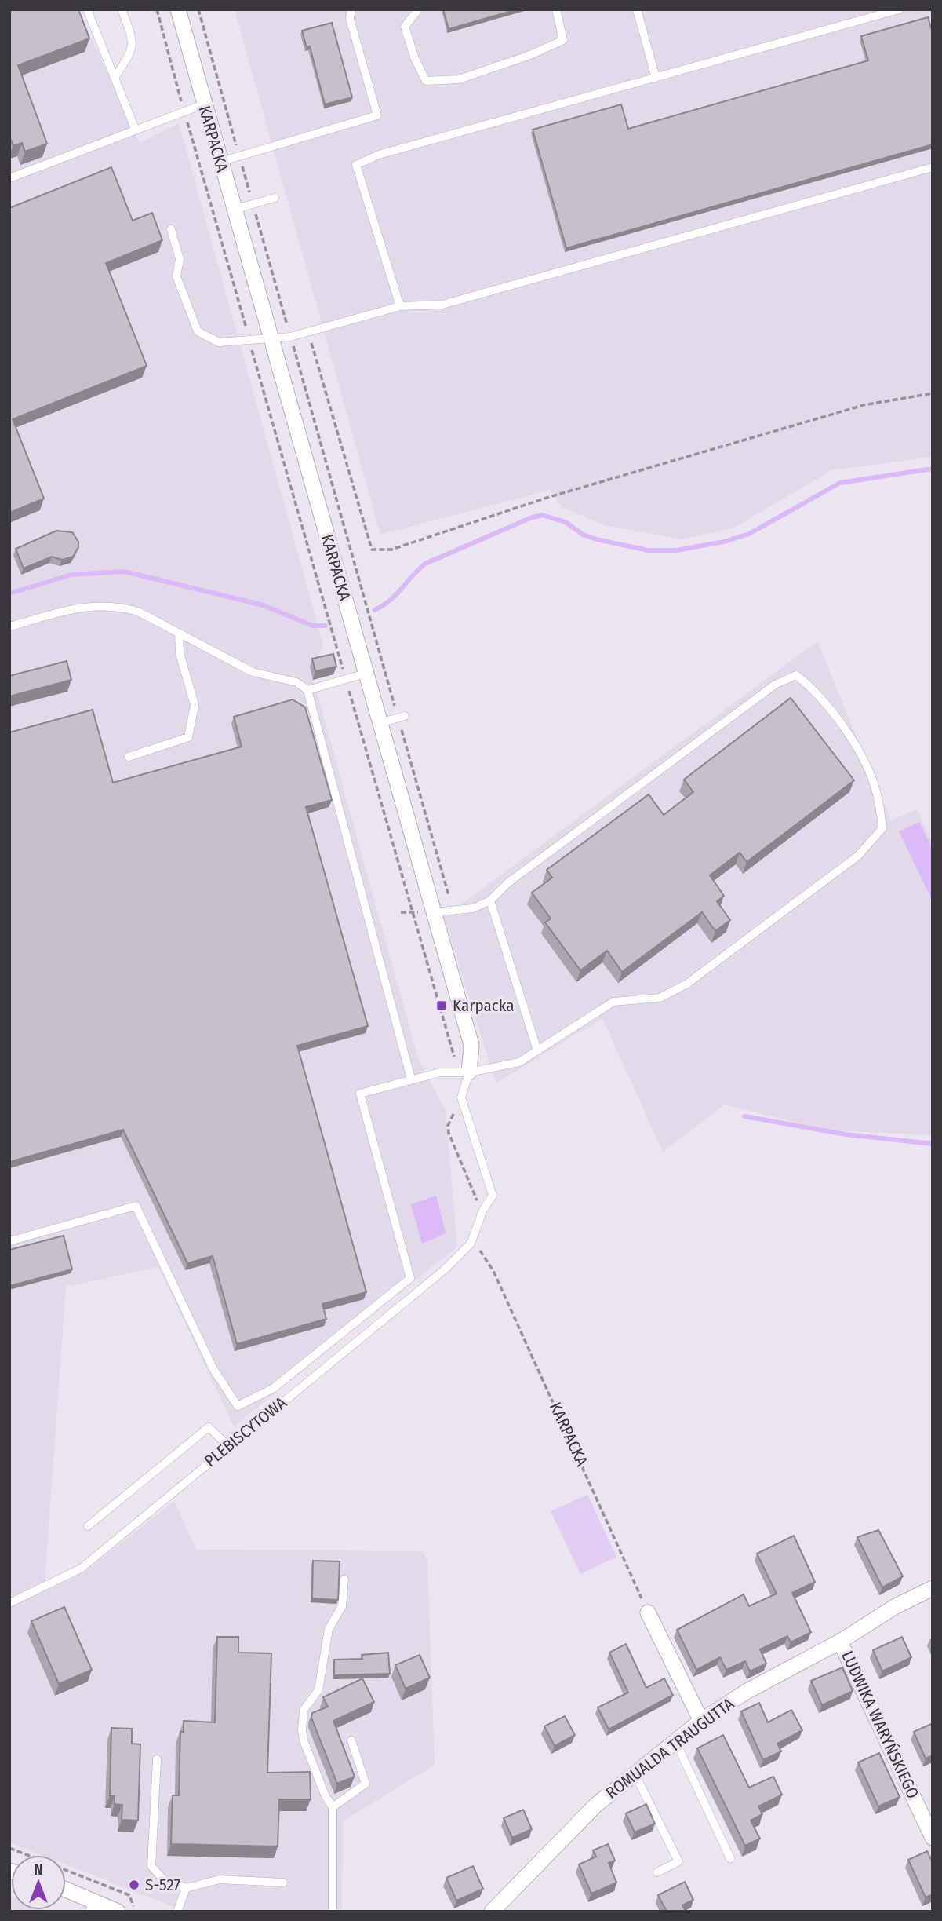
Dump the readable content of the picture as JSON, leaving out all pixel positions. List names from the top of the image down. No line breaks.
{"streets":{"street":["KARPACKA","LUDWIKA WARYŃSKIEGO","ROMUALDA TRAUGUTTA"],"lane":["PLEBISCYTOWA"]},"crossings":[["KARPACKA","PLEBISCYTOWA"],["LUDWIKA WARYŃSKIEGO","ROMUALDA TRAUGUTTA"]],"places":{"transit":["Karpacka"],"other":["S-527"]},"north":"top"}
